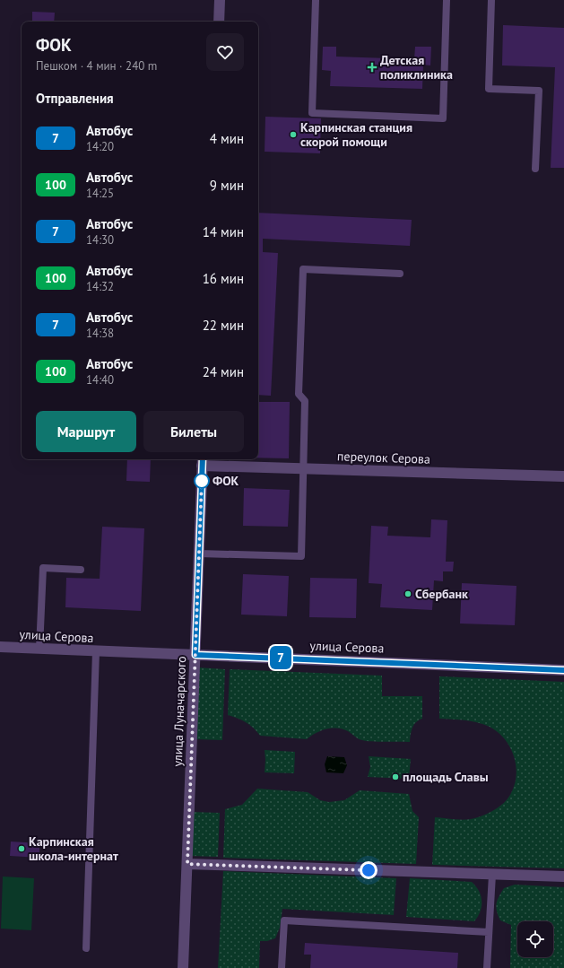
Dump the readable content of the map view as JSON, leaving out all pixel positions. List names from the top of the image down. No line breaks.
{"streets":{"street":["переулок Серова","улица Серова","улица Луначарского"]},"crossings":[["переулок Серова","улица Луначарского"],["улица Серова","улица Луначарского"]],"places":{"health":["Детская поликлиника"],"other":["Карпинская станция скорой помощи","ФОК","Сбербанк","площадь Славы","Карпинская школа-интернат"]},"lines":["bus line 7"],"page":{"on_map":"7","heading":[["ФОК","Пешком · 4 мин · 240 m"],"Отправления"],"list":[{"mark":"7","name":"Автобус","note":"14:20","value":"4 мин"},{"mark":"100","name":"Автобус","note":"14:25","value":"9 мин"},{"mark":"7","name":"Автобус","note":"14:30","value":"14 мин"},{"mark":"100","name":"Автобус","note":"14:32","value":"16 мин"},{"mark":"7","name":"Автобус","note":"14:38","value":"22 мин"},{"mark":"100","name":"Автобус","note":"14:40","value":"24 мин"}],"buttons":["Маршрут","Билеты"]}}
